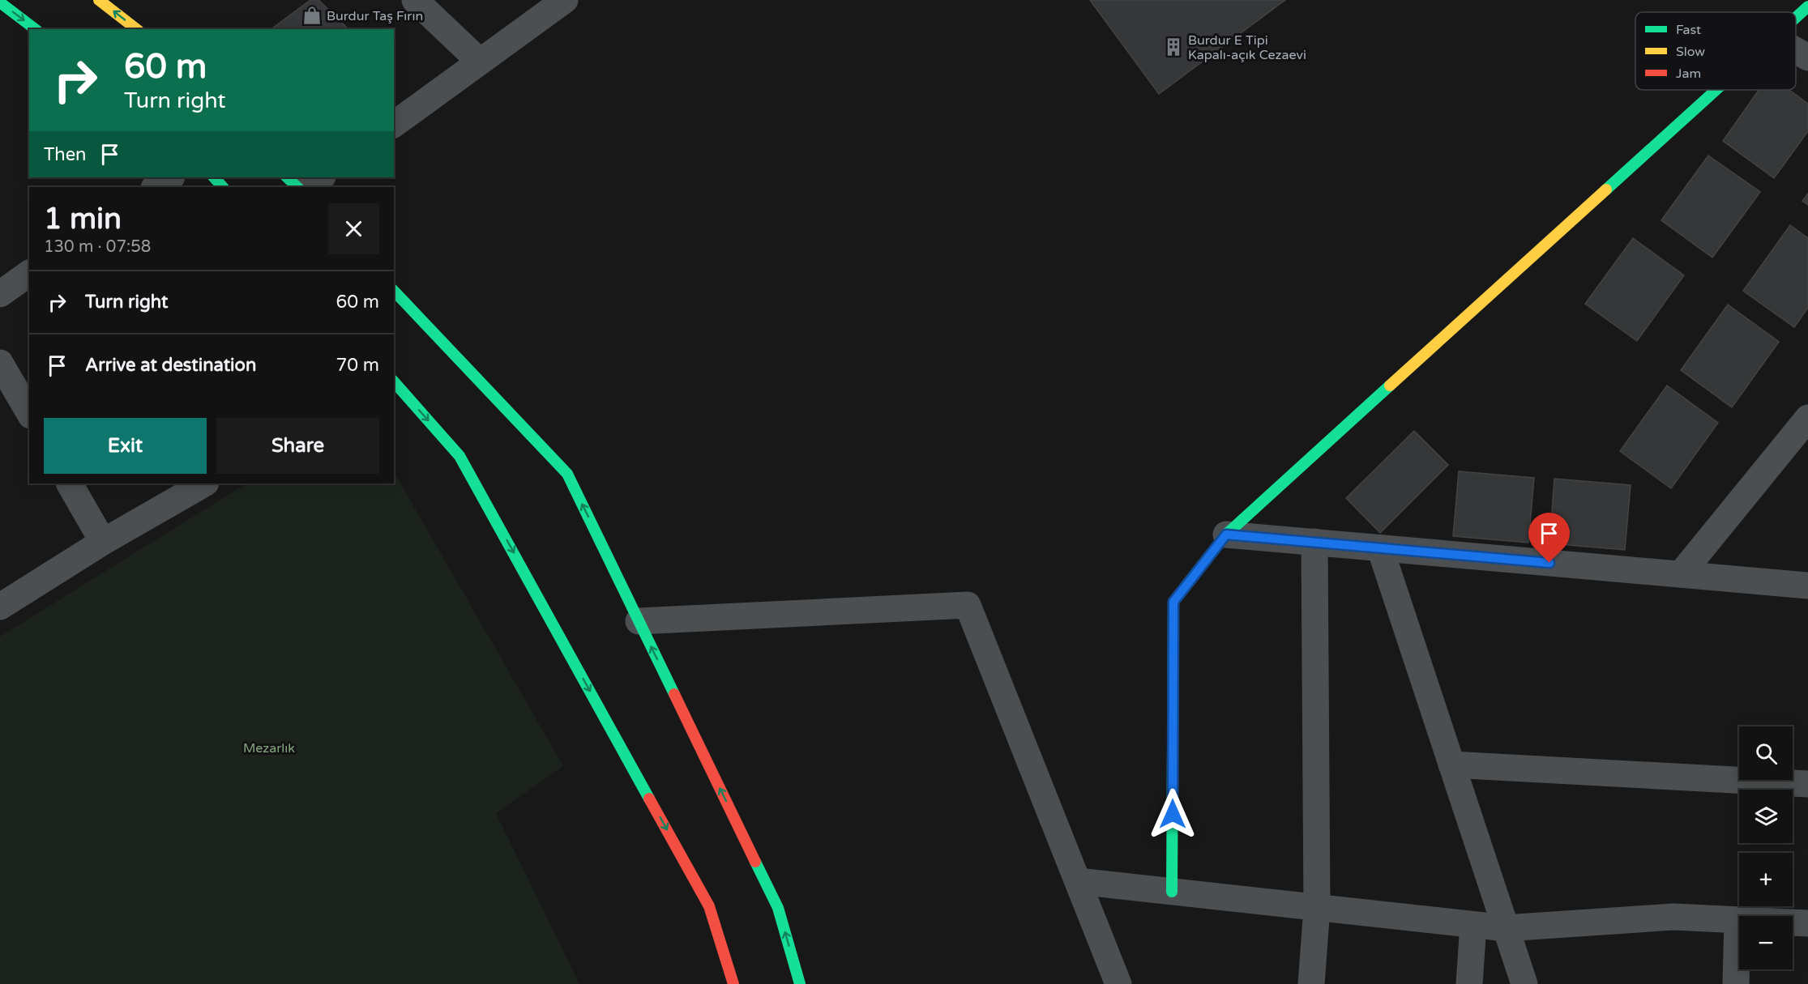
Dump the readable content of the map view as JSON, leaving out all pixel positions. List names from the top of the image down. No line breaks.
{"parks":["Mezarlık"],"places":{"shop":["Burdur Taş Fırın"],"building":["Burdur E Tipi Kapalı-açık Cezaevi"]},"legend":["Fast","Slow","Jam"],"page":{"turn":["60 m","Turn right"],"then":"Then","heading":["1 min","130 m · 07:58"],"list":[{"name":"Turn right","value":"60 m"},{"name":"Arrive at destination","value":"70 m"}],"buttons":["Exit","Share"],"map_buttons":["+","−"]}}
